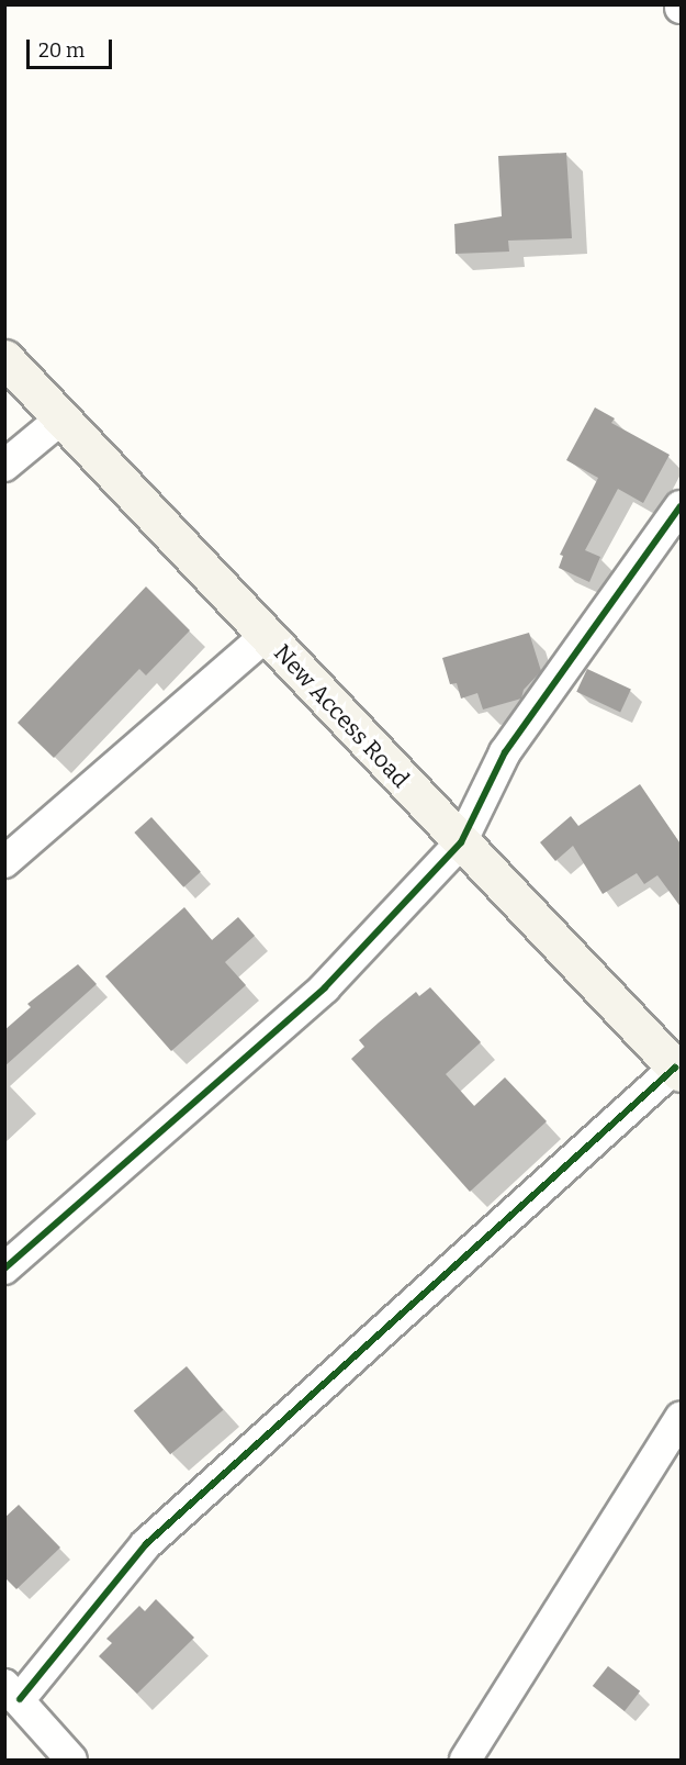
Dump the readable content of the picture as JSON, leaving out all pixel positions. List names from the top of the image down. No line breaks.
{"streets":{"main road":["New Access Road"]},"scale_bar":"20 m"}
